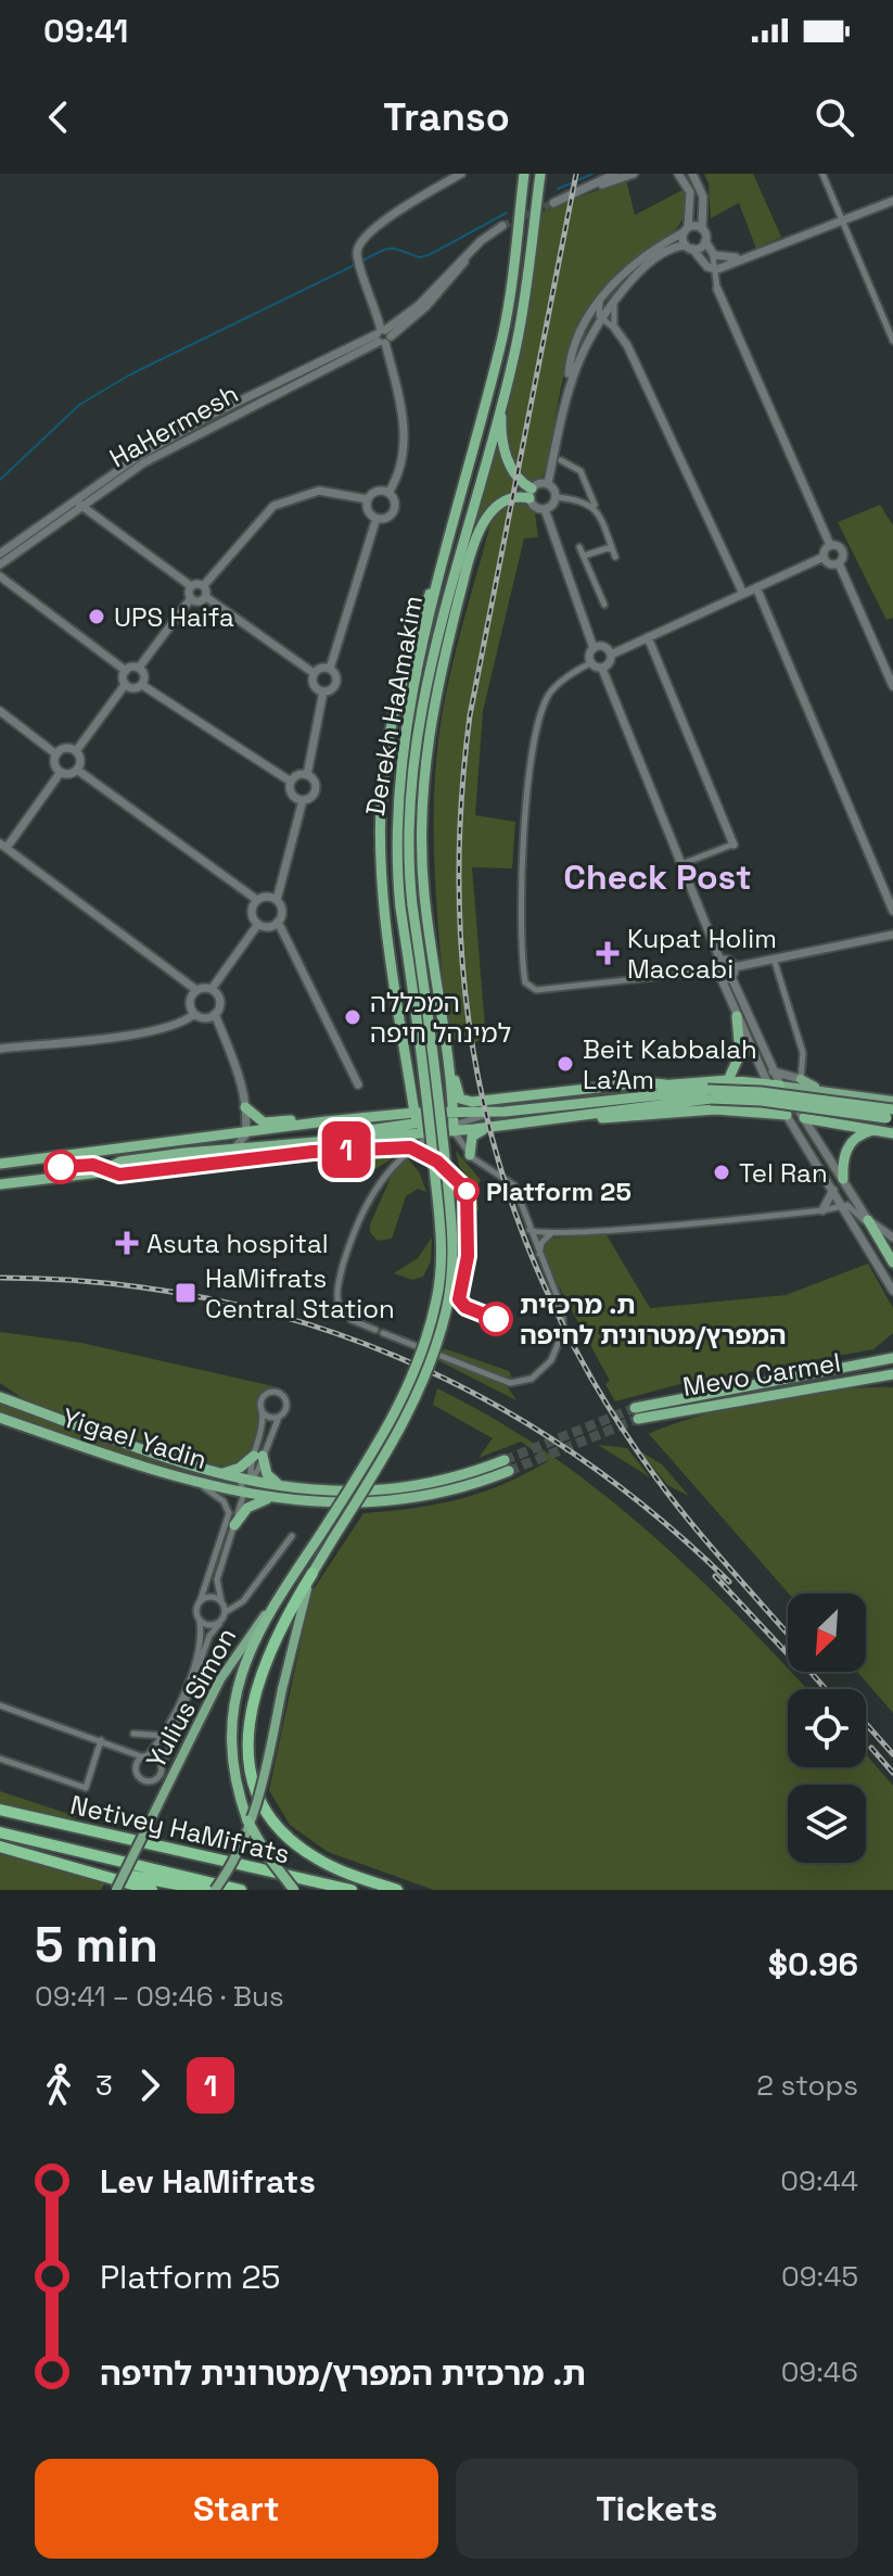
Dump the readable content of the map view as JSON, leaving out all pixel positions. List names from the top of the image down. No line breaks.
{"streets":{"highway":["Derekh HaAmakim","Mevo Carmel","Yigael Yadin","Netivey HaMifrats"],"main road":["Yulius Simon"],"street":["HaHermesh"]},"crossings":[["Derekh HaAmakim","Yulius Simon"]],"districts":["Check Post"],"places":{"other":["UPS Haifa","המכללה למינהל חיפה","Beit Kabbalah La'Am","Tel Ran","Platform 25","ת. מרכזית המפרץ/מטרונית לחיפה"],"health":["Kupat Holim Maccabi","Asuta hospital"],"transit":["HaMifrats Central Station"]},"lines":["bus line 1"],"north":"bottom left","page":{"status":"09:41","header":"Transo","on_map":"1","heading":["5 min","09:41 – 09:46 · Bus","$0.96"],"legs":["3","1","2 stops"],"list":[{"name":"Lev HaMifrats","value":"09:44"},{"name":"Platform 25","value":"09:45"},{"name":"ת. מרכזית המפרץ/מטרונית לחיפה","value":"09:46"}],"buttons":["Start","Tickets"]}}
